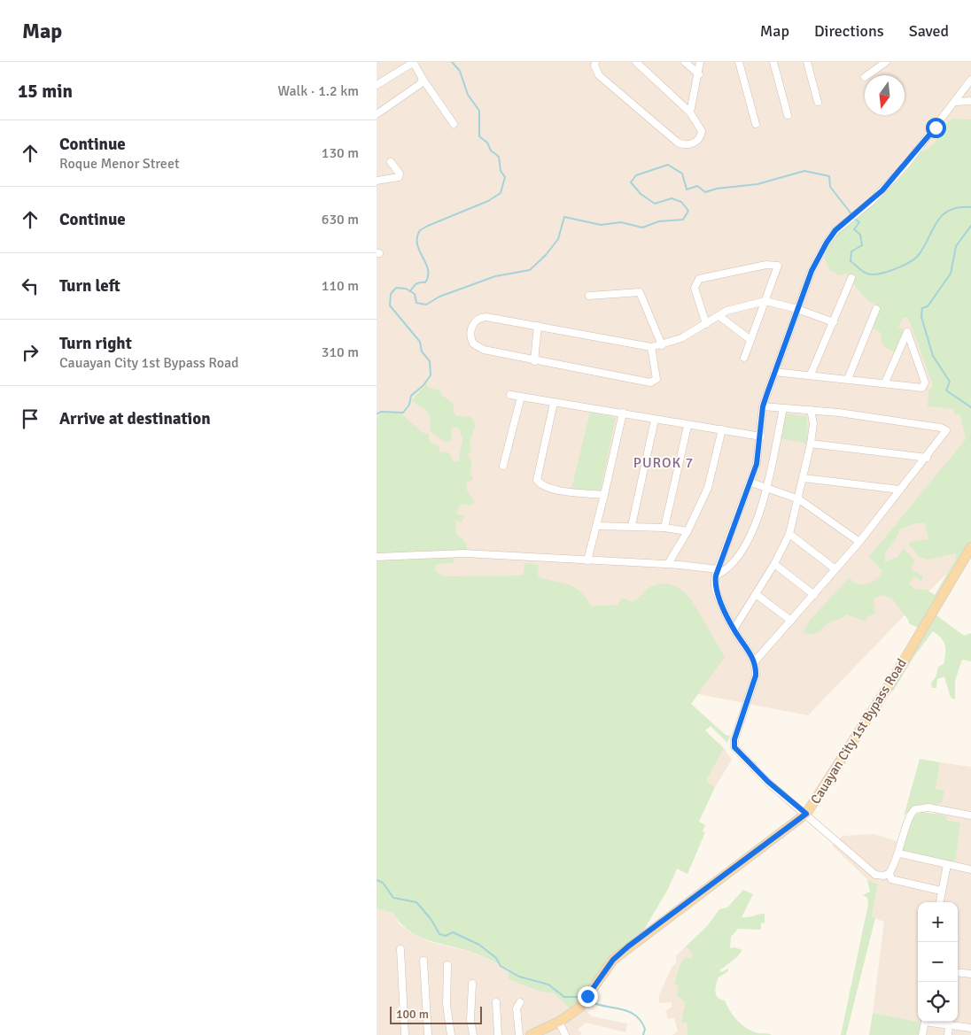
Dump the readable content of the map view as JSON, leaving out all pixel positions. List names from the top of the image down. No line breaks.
{"streets":{"main road":["Cauayan City 1st Bypass Road"]},"districts":["PUROK 7"],"scale_bar":"100 m","north":"bottom","page":{"header":"Map","nav":["Map","Directions","Saved"],"heading":["15 min","Walk · 1.2 km"],"list":[["Continue","Roque Menor Street","130 m"],["Continue","630 m"],["Turn left","110 m"],["Turn right","Cauayan City 1st Bypass Road","310 m"],"Arrive at destination"],"map_buttons":["+","−"],"scale":"100 m"}}
